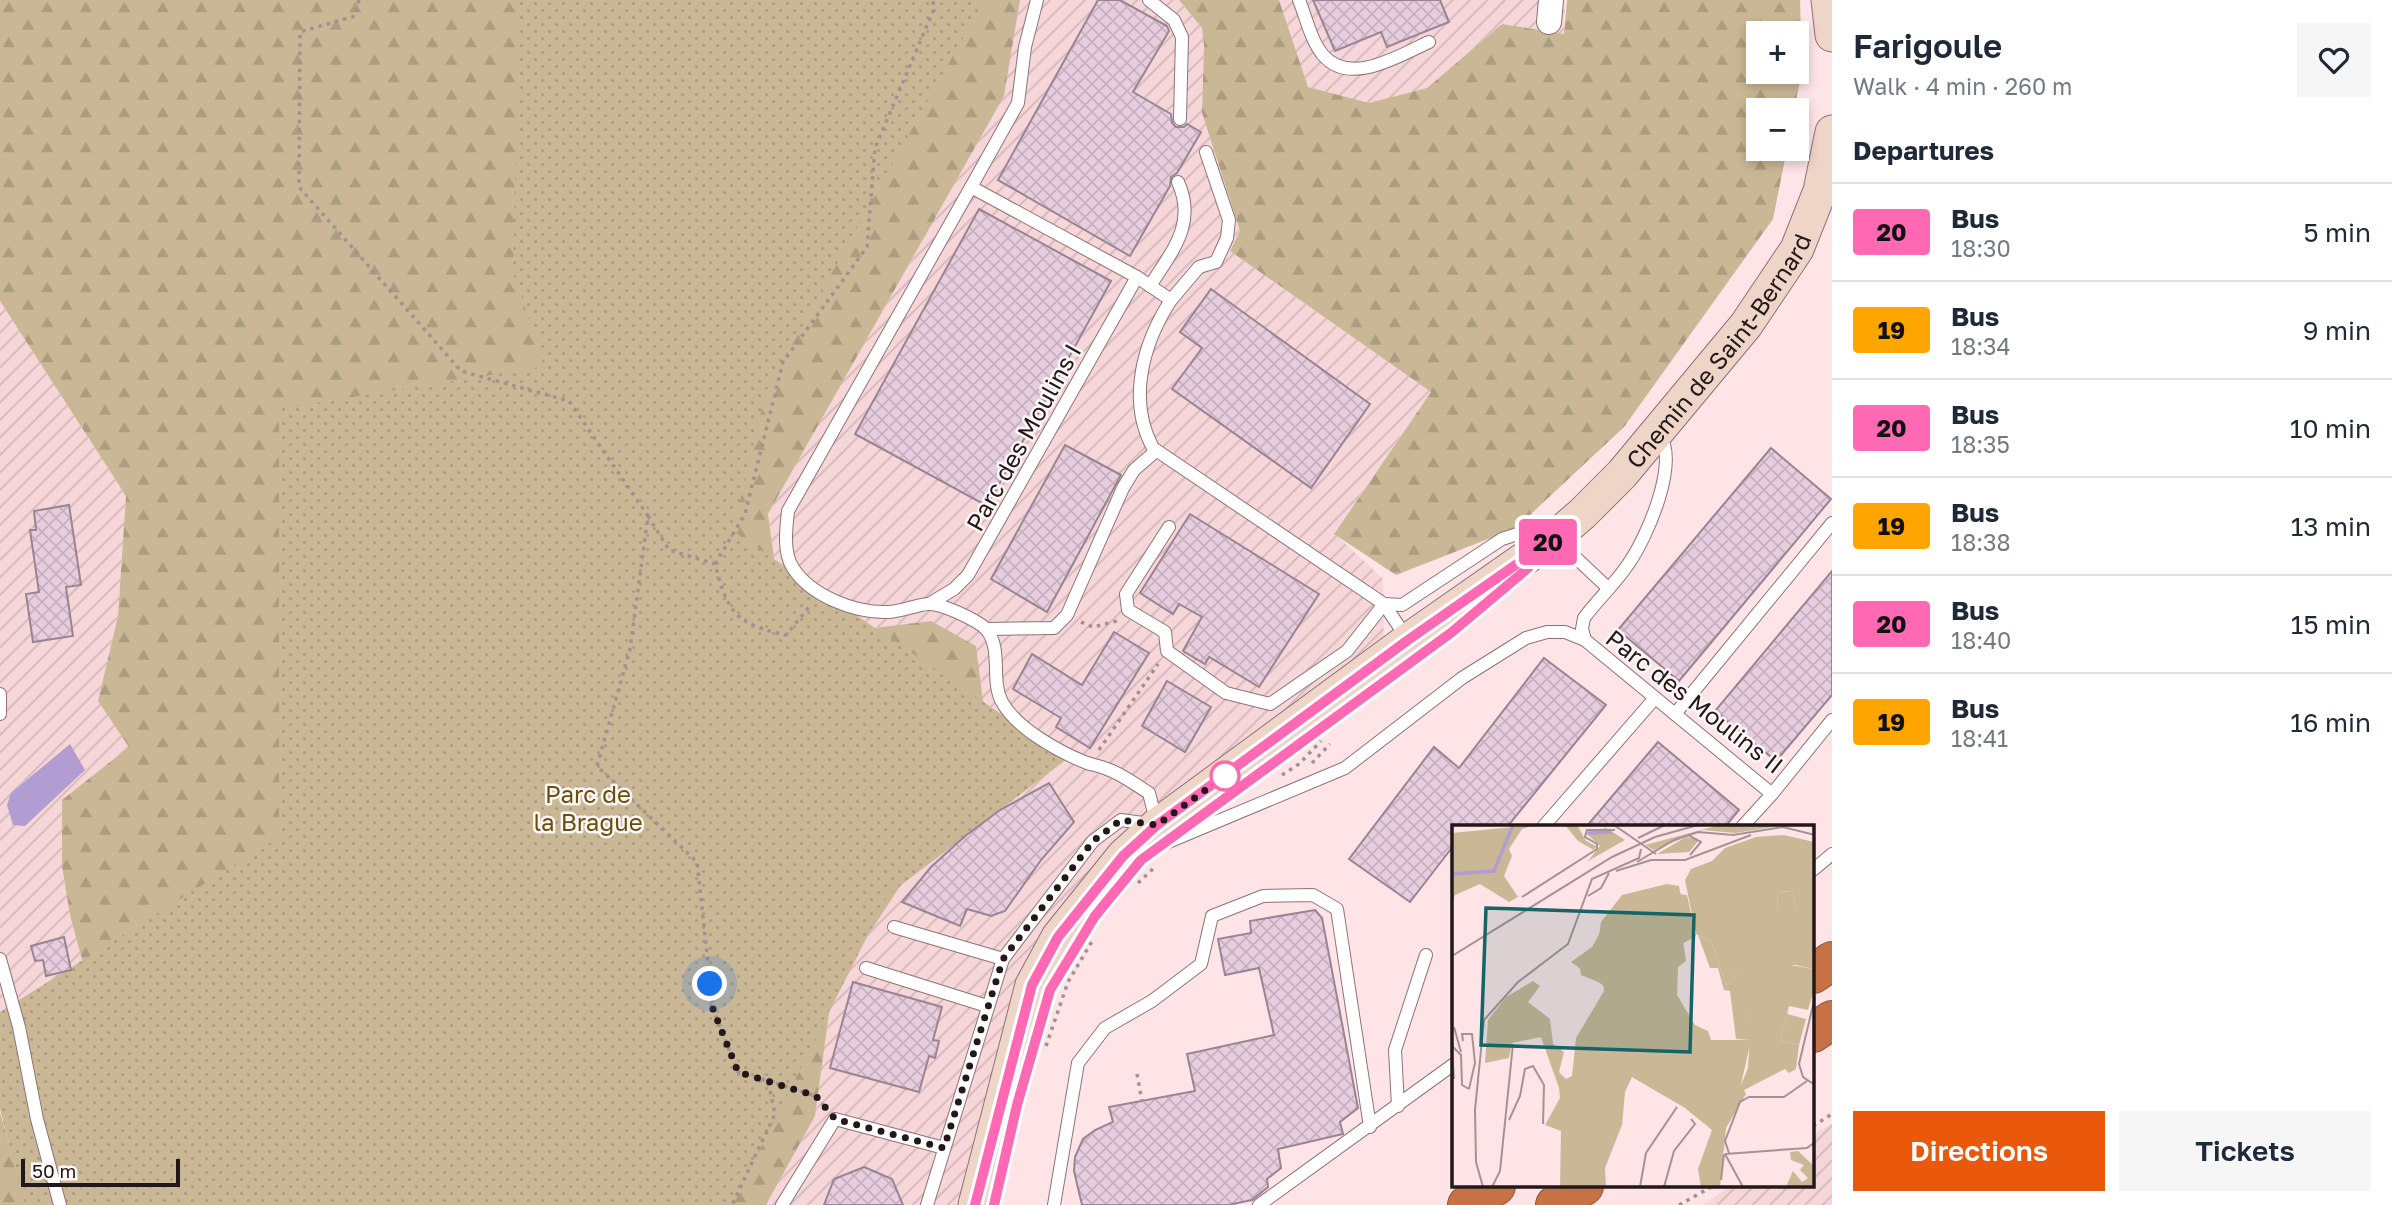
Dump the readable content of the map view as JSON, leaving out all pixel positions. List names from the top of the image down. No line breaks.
{"streets":{"main road":["Chemin de Saint-Bernard"],"lane":["Parc des Moulins I","Parc des Moulins II"]},"crossings":[["Chemin de Saint-Bernard","Parc des Moulins II"]],"parks":["Parc de la Brague"],"lines":["bus line 20"],"scale_bar":"50 m","page":{"on_map":"20","heading":[["Farigoule","Walk · 4 min · 260 m"],"Departures"],"map_buttons":["+","−"],"list":[{"mark":"20","name":"Bus","note":"18:30","value":"5 min"},{"mark":"19","name":"Bus","note":"18:34","value":"9 min"},{"mark":"20","name":"Bus","note":"18:35","value":"10 min"},{"mark":"19","name":"Bus","note":"18:38","value":"13 min"},{"mark":"20","name":"Bus","note":"18:40","value":"15 min"},{"mark":"19","name":"Bus","note":"18:41","value":"16 min"}],"buttons":["Directions","Tickets"],"scale":"50 m"}}
